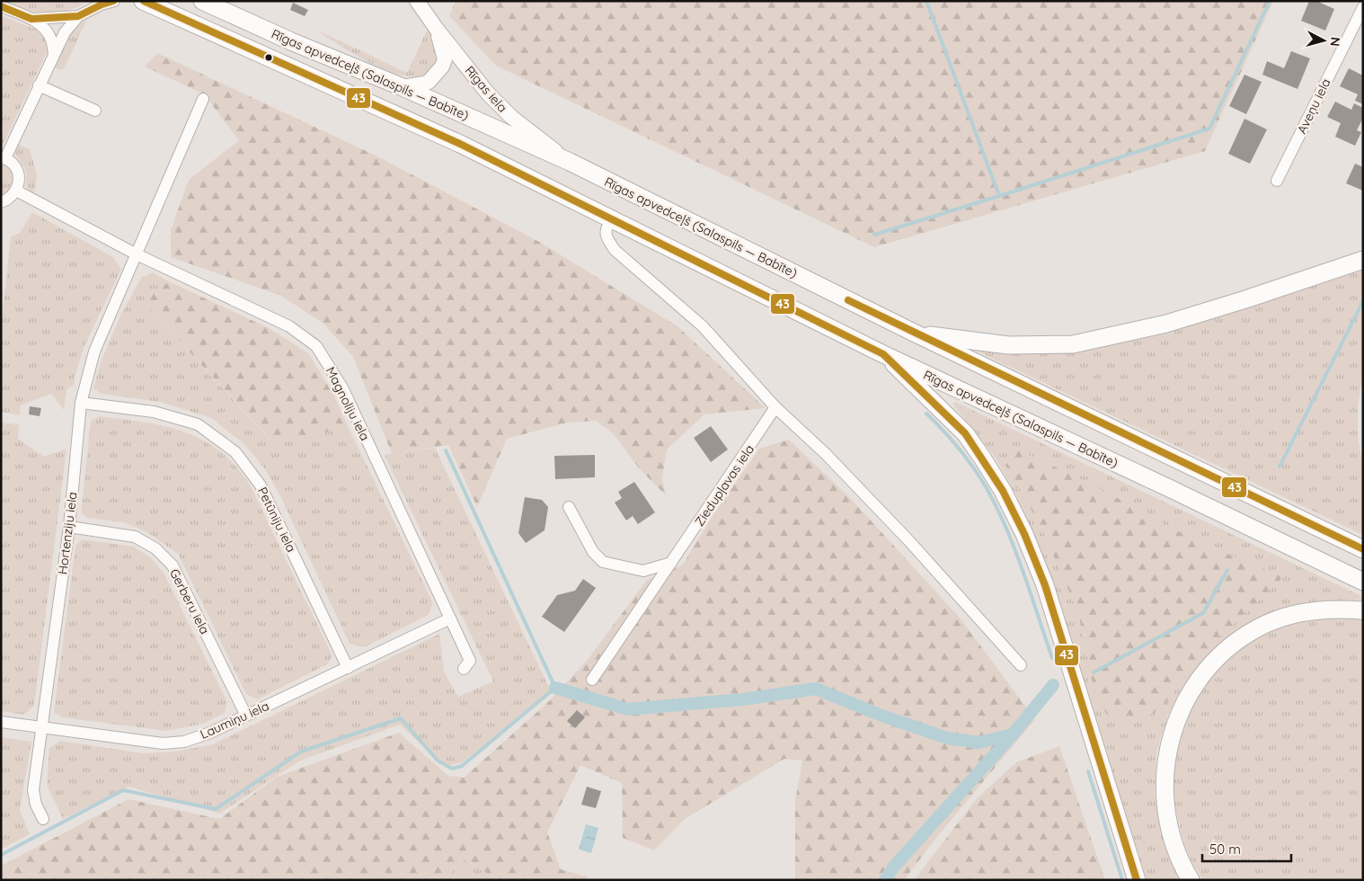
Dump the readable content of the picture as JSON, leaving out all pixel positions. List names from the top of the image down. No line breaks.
{"streets":{"highway":["Rīgas apvedceļš (Salaspils — Babīte)"],"main road":["Rīgas iela"],"street":["Aveņu iela","Magnoliju iela","Ziedupļavas iela","Petūniju iela","Hortenziju iela","Gerberu iela","Laumiņu iela"]},"crossings":[["Rīgas apvedceļš (Salaspils — Babīte)","Rīgas iela"],["Magnoliju iela","Hortenziju iela"],["Magnoliju iela","Laumiņu iela"],["Petūniju iela","Hortenziju iela"],["Petūniju iela","Laumiņu iela"],["Hortenziju iela","Gerberu iela"],["Hortenziju iela","Laumiņu iela"],["Gerberu iela","Laumiņu iela"]],"lines":["transit line 43"],"scale_bar":"50 m","north":"right"}
